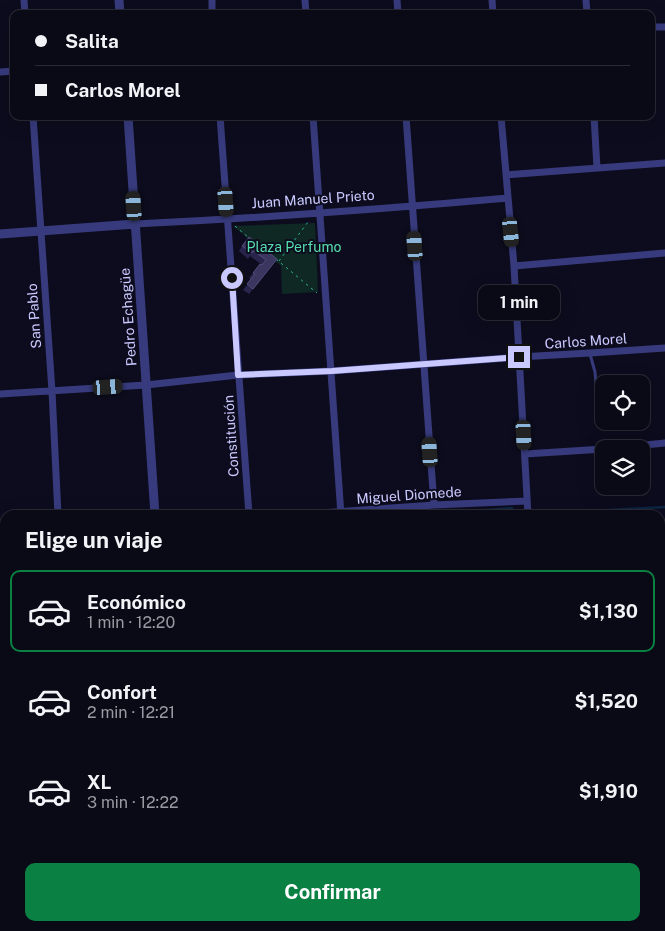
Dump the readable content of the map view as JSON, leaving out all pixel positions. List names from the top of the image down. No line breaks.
{"streets":{"street":["Juan Manuel Prieto","San Pablo","Pedro Echagüe","Carlos Morel","Constitución","Miguel Diomede"]},"crossings":[["Juan Manuel Prieto","San Pablo"],["Juan Manuel Prieto","Pedro Echagüe"],["Juan Manuel Prieto","Constitución"],["San Pablo","Carlos Morel"],["Pedro Echagüe","Carlos Morel"],["Carlos Morel","Constitución"]],"parks":["Plaza Perfumo"],"page":{"banner":["Salita","Carlos Morel"],"bubble":"1 min","heading":"Elige un viaje","list":[{"name":"Económico","note":"1 min · 12:20","value":"$1,130"},{"name":"Confort","note":"2 min · 12:21","value":"$1,520"},{"name":"XL","note":"3 min · 12:22","value":"$1,910"}],"buttons":"Confirmar"}}
